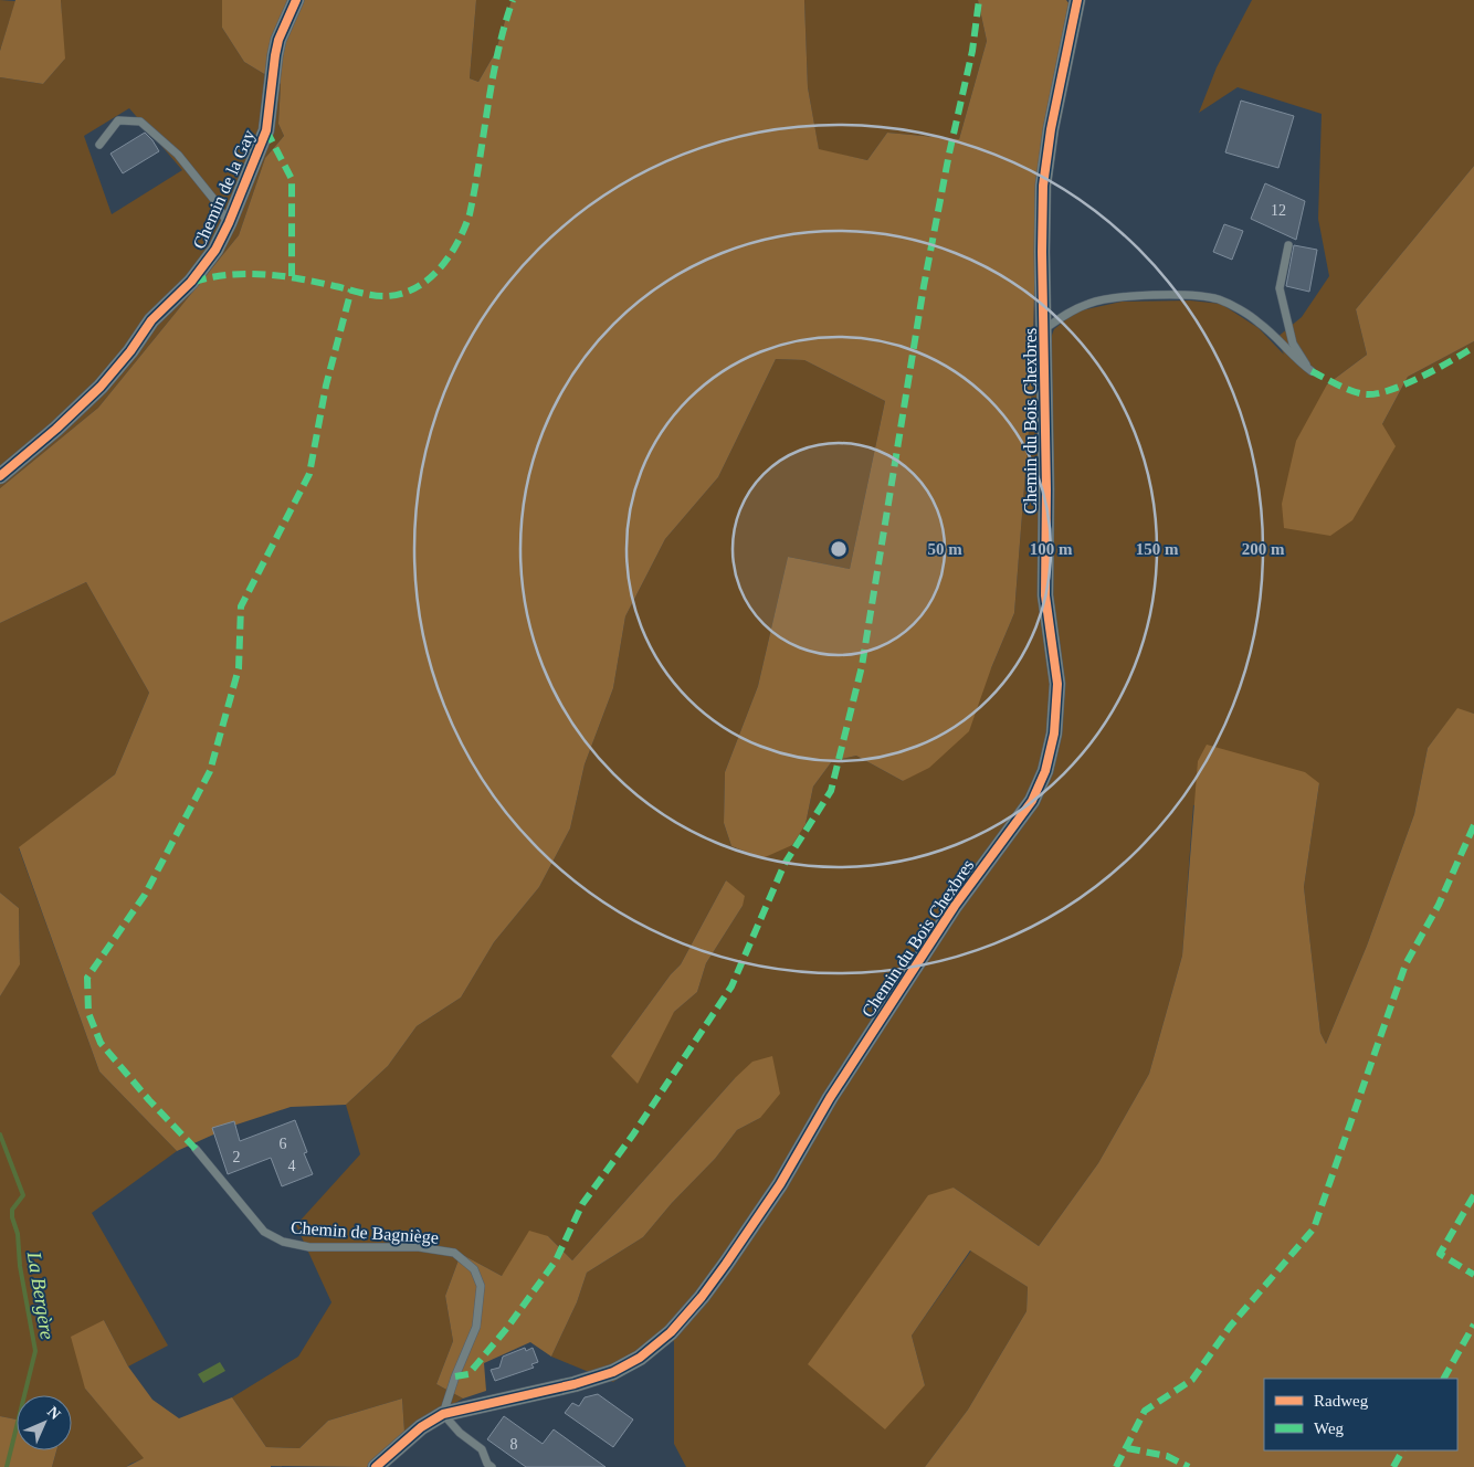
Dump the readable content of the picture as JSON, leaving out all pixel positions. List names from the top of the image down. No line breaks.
{"streets":{"street":["Chemin de la Gay","Chemin du Bois Chexbres"],"lane":["Chemin de Bagniège"]},"crossings":[["Chemin du Bois Chexbres","Chemin de Bagniège"]],"water":["La Bergère"],"house_numbers":["12","6","2","4","8"],"legend":["Radweg","Weg"],"north":"top right","rings":["50 m","100 m","150 m","200 m"]}
